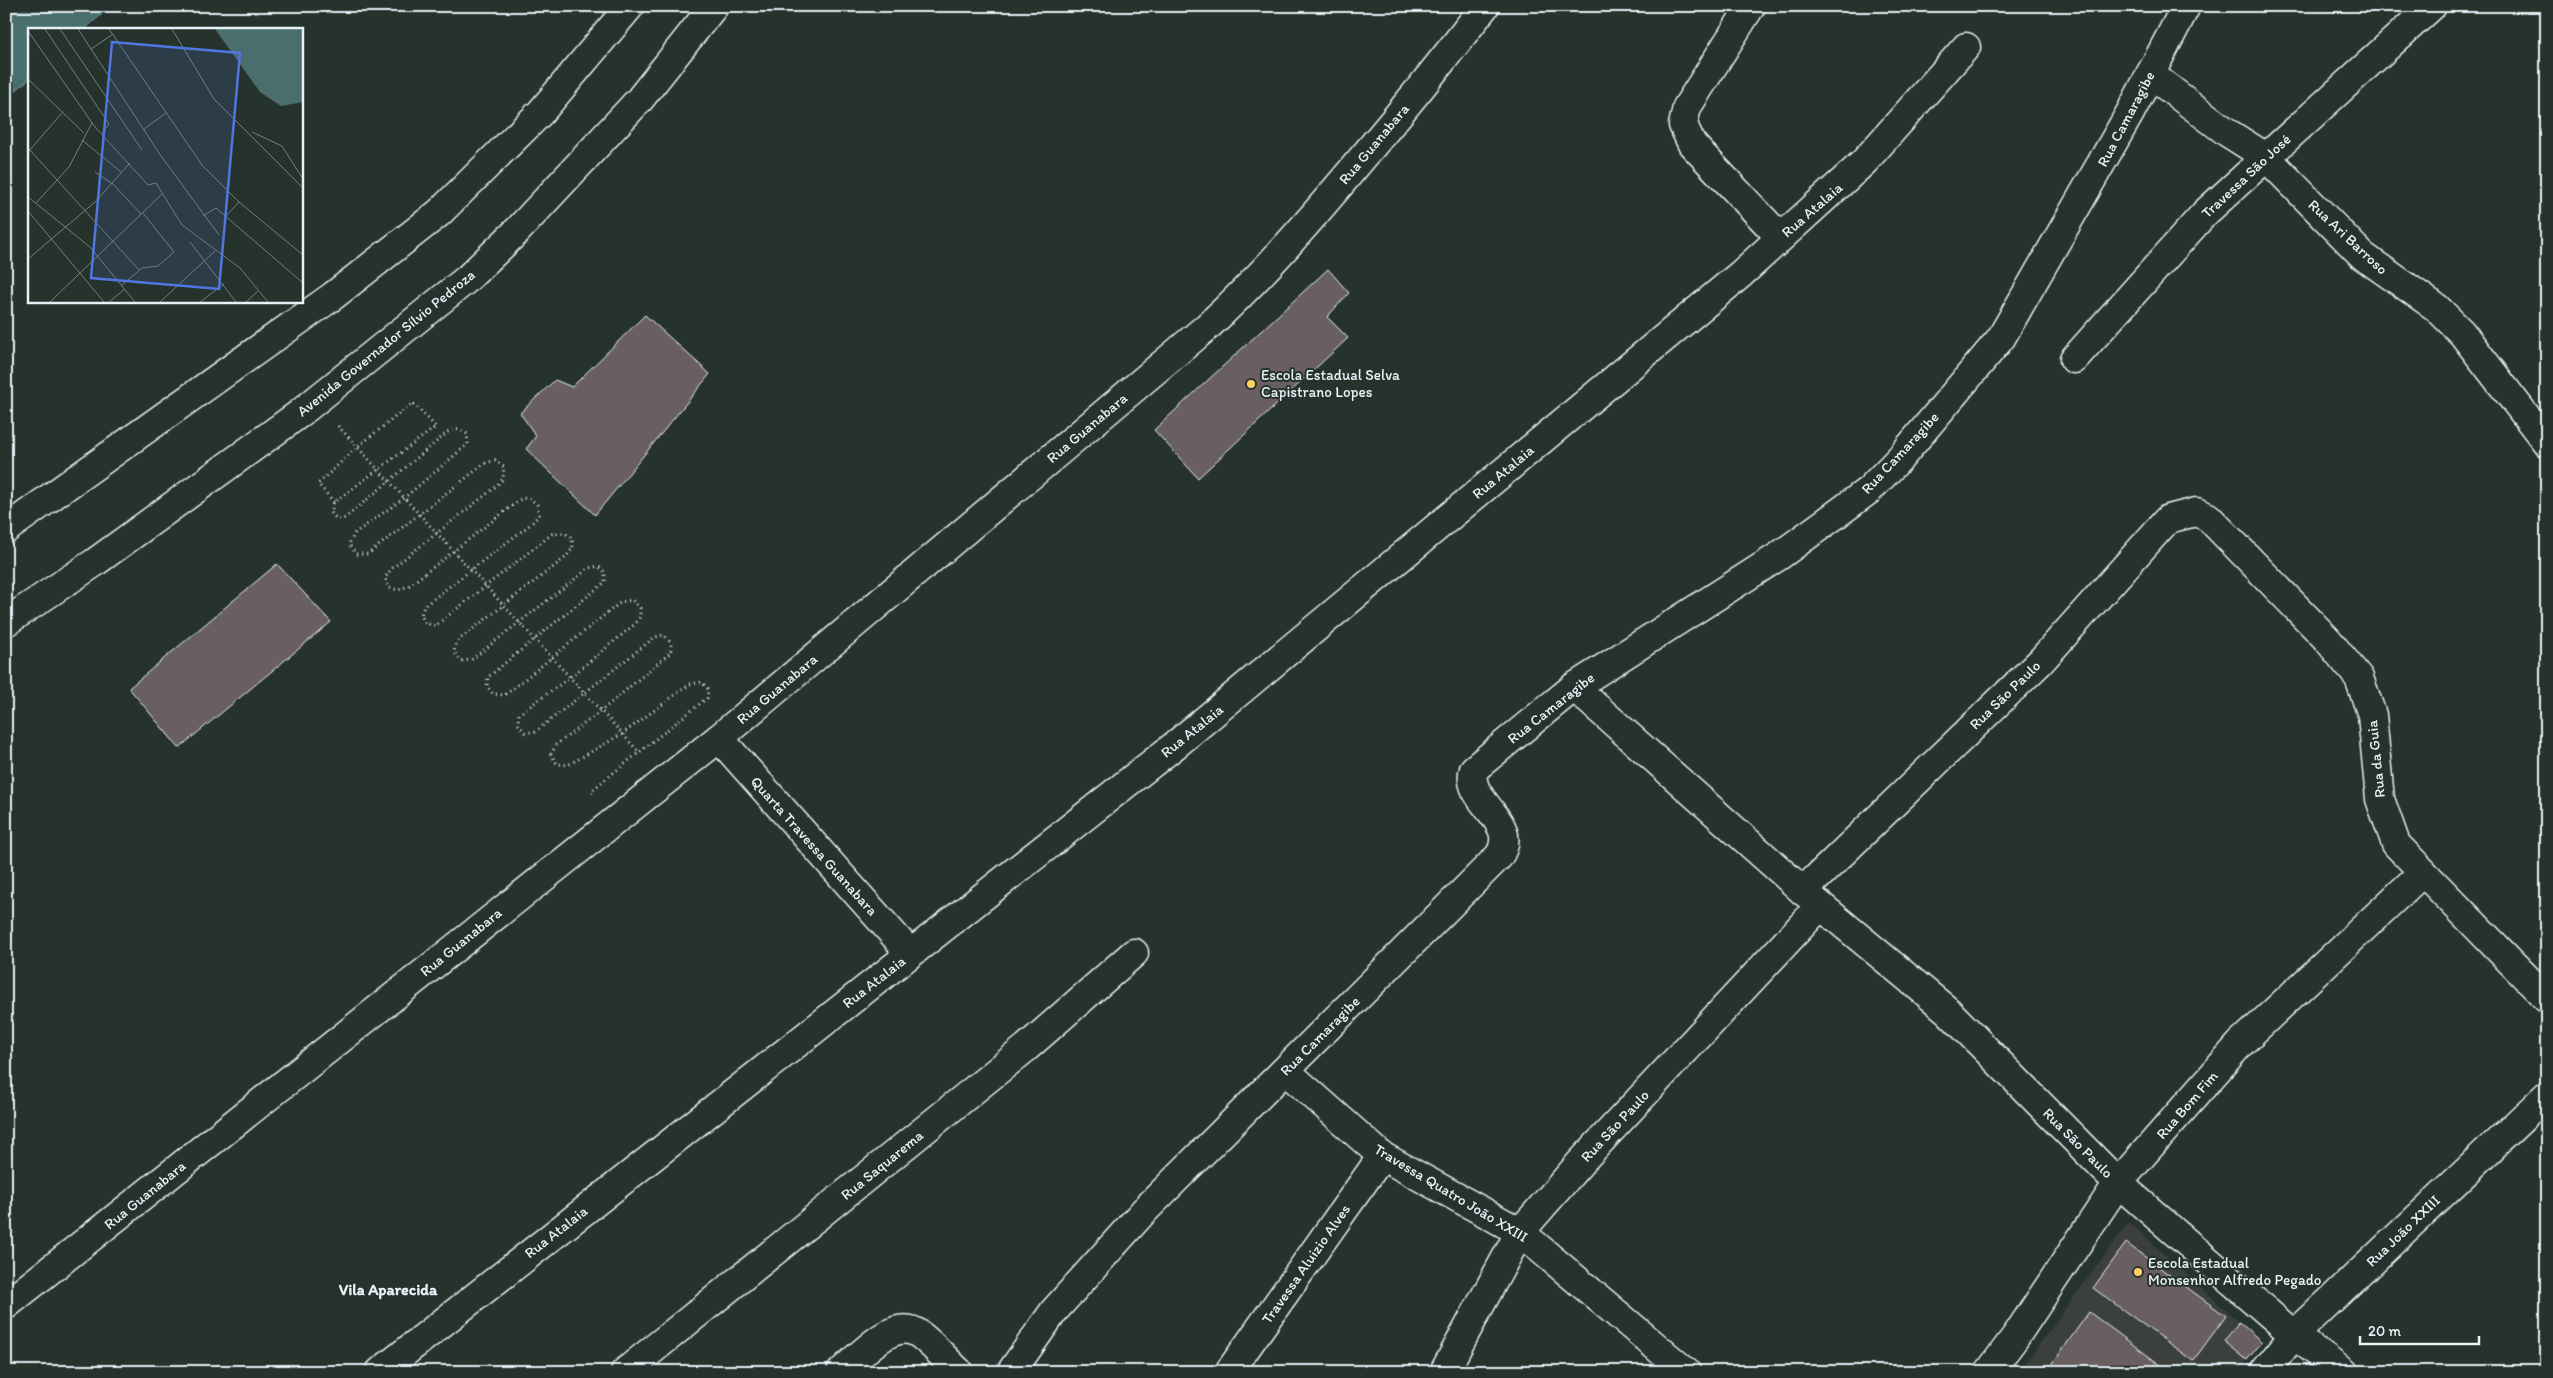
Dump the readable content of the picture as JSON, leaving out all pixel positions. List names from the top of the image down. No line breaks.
{"streets":{"street":["Rua Camaragibe","Rua Guanabara","Travessa São José","Rua Atalaia","Rua Ari Barroso","Avenida Governador Sílvio Pedroza","Rua São Paulo","Rua da Guia","Quarta Travessa Guanabara","Rua Bom Fim","Rua Saquarema","Travessa Quatro João XXIII","Rua João XXIII","Travessa Aluizio Alves"]},"crossings":[["Rua Camaragibe","Rua Ari Barroso"],["Rua Camaragibe","Rua São Paulo"],["Rua Camaragibe","Travessa Quatro João XXIII"],["Rua Guanabara","Quarta Travessa Guanabara"],["Travessa São José","Rua Ari Barroso"],["Rua Atalaia","Quarta Travessa Guanabara"],["Rua São Paulo","Rua da Guia"],["Rua São Paulo","Rua Bom Fim"],["Rua São Paulo","Travessa Quatro João XXIII"],["Rua São Paulo","Rua João XXIII"],["Rua da Guia","Rua Bom Fim"],["Travessa Quatro João XXIII","Travessa Aluizio Alves"]],"districts":["Vila Aparecida"],"places":["Escola Estadual Selva Capistrano Lopes","Escola Estadual Monsenhor Alfredo Pegado"],"scale_bar":"20 m"}
